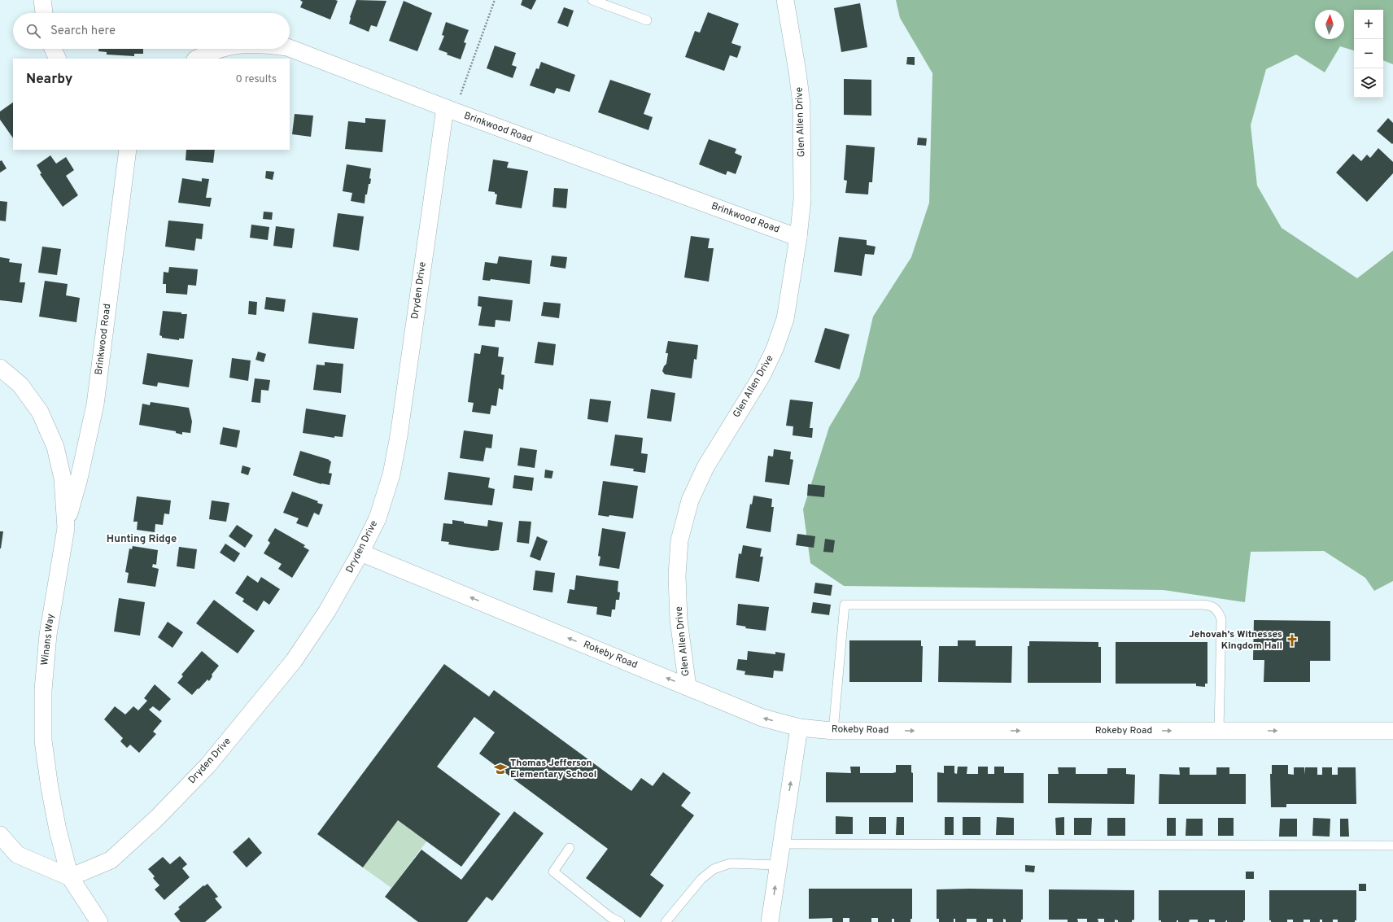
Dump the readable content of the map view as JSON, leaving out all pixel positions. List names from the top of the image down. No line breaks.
{"streets":{"street":["Glen Allen Drive","Brinkwood Road","Dryden Drive","Winans Way","Rokeby Road"]},"crossings":[["Glen Allen Drive","Brinkwood Road"],["Glen Allen Drive","Rokeby Road"],["Brinkwood Road","Dryden Drive"],["Brinkwood Road","Winans Way"],["Dryden Drive","Winans Way"],["Dryden Drive","Rokeby Road"]],"districts":["Hunting Ridge"],"places":{"church":["Jehovah's Witnesses Kingdom Hall"],"school or university":["Thomas Jefferson Elementary School"]},"north":"top","page":{"map_buttons":["+","−"],"search":"Search here","heading":["Nearby","0 results"]}}
